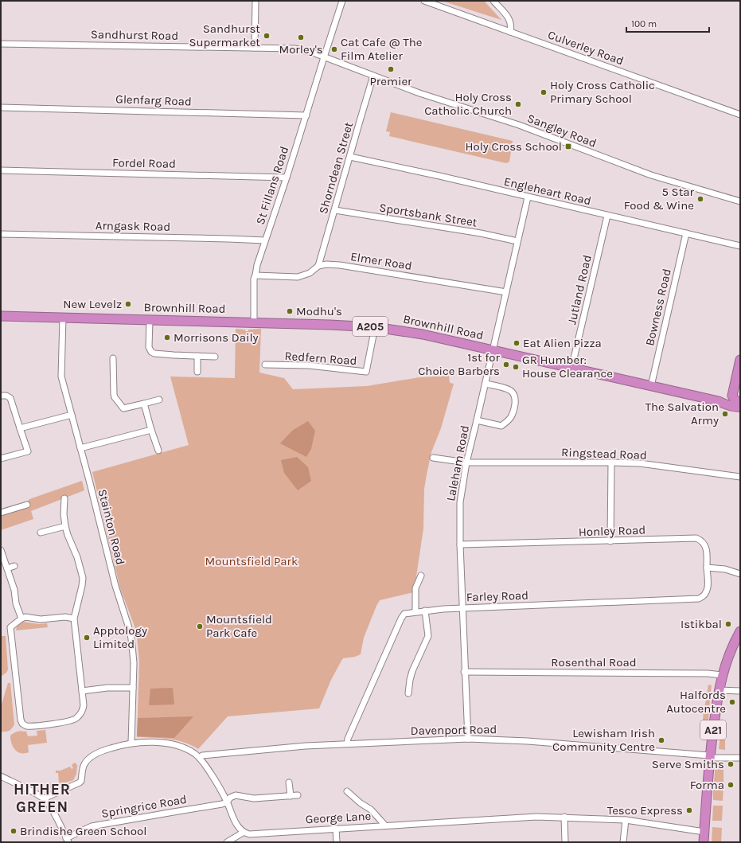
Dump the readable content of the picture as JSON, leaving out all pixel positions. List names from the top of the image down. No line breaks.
{"streets":{"highway":["Brownhill Road","A205","A21"],"street":["Sandhurst Road","Culverley Road","Glenfarg Road","Sangley Road","Fordel Road","Shorndean Street","St Fillans Road","Engleheart Road","Sportsbank Street","Arngask Road","Elmer Road","Jutland Road","Bowness Road","Redfern Road","Ringstead Road","Laleham Road","Stainton Road","Honley Road","Farley Road","Rosenthal Road","Davenport Road","Springrice Road","George Lane"]},"crossings":[["Sandhurst Road","Sangley Road"],["Sandhurst Road","St Fillans Road"],["Glenfarg Road","St Fillans Road"],["Sangley Road","Shorndean Street"],["Sangley Road","St Fillans Road"],["Fordel Road","St Fillans Road"],["Shorndean Street","Engleheart Road"],["Shorndean Street","Sportsbank Street"],["Shorndean Street","Elmer Road"],["St Fillans Road","Arngask Road"],["St Fillans Road","Elmer Road"],["St Fillans Road","Brownhill Road"],["Engleheart Road","Jutland Road"],["Engleheart Road","Bowness Road"],["Engleheart Road","Laleham Road"],["Sportsbank Street","Laleham Road"],["Elmer Road","Laleham Road"],["Jutland Road","Brownhill Road"],["Bowness Road","Brownhill Road"],["Brownhill Road","Redfern Road"],["Brownhill Road","Laleham Road"],["Brownhill Road","Stainton Road"],["Ringstead Road","Laleham Road"],["Laleham Road","Honley Road"],["Laleham Road","Farley Road"],["Laleham Road","Rosenthal Road"],["Laleham Road","Davenport Road"],["Honley Road","Farley Road"],["Farley Road","Davenport Road"],["Rosenthal Road","A21"],["Davenport Road","A21"],["A21","George Lane"]],"districts":["HITHER GREEN"],"parks":["Mountsfield Park"],"places":{"other":["Sandhurst Supermarket","Morley's","Cat Cafe @ The Film Atelier","Premier","Holy Cross Catholic Primary School","Holy Cross Catholic Church","5 Star Food & Wine","New Levelz","Modhu's","Morrisons Daily","Eat Alien Pizza","1st for Choice Barbers","GR Humber: House Clearance","The Salvation Army","Istikbal","Mountsfield Park Cafe","Apptology Limited","Halfords Autocentre","Lewisham Irish Community Centre","Serve Smiths","Forma","Tesco Express","Brindishe Green School"],"transit":["Holy Cross School"]},"scale_bar":"100 m"}
